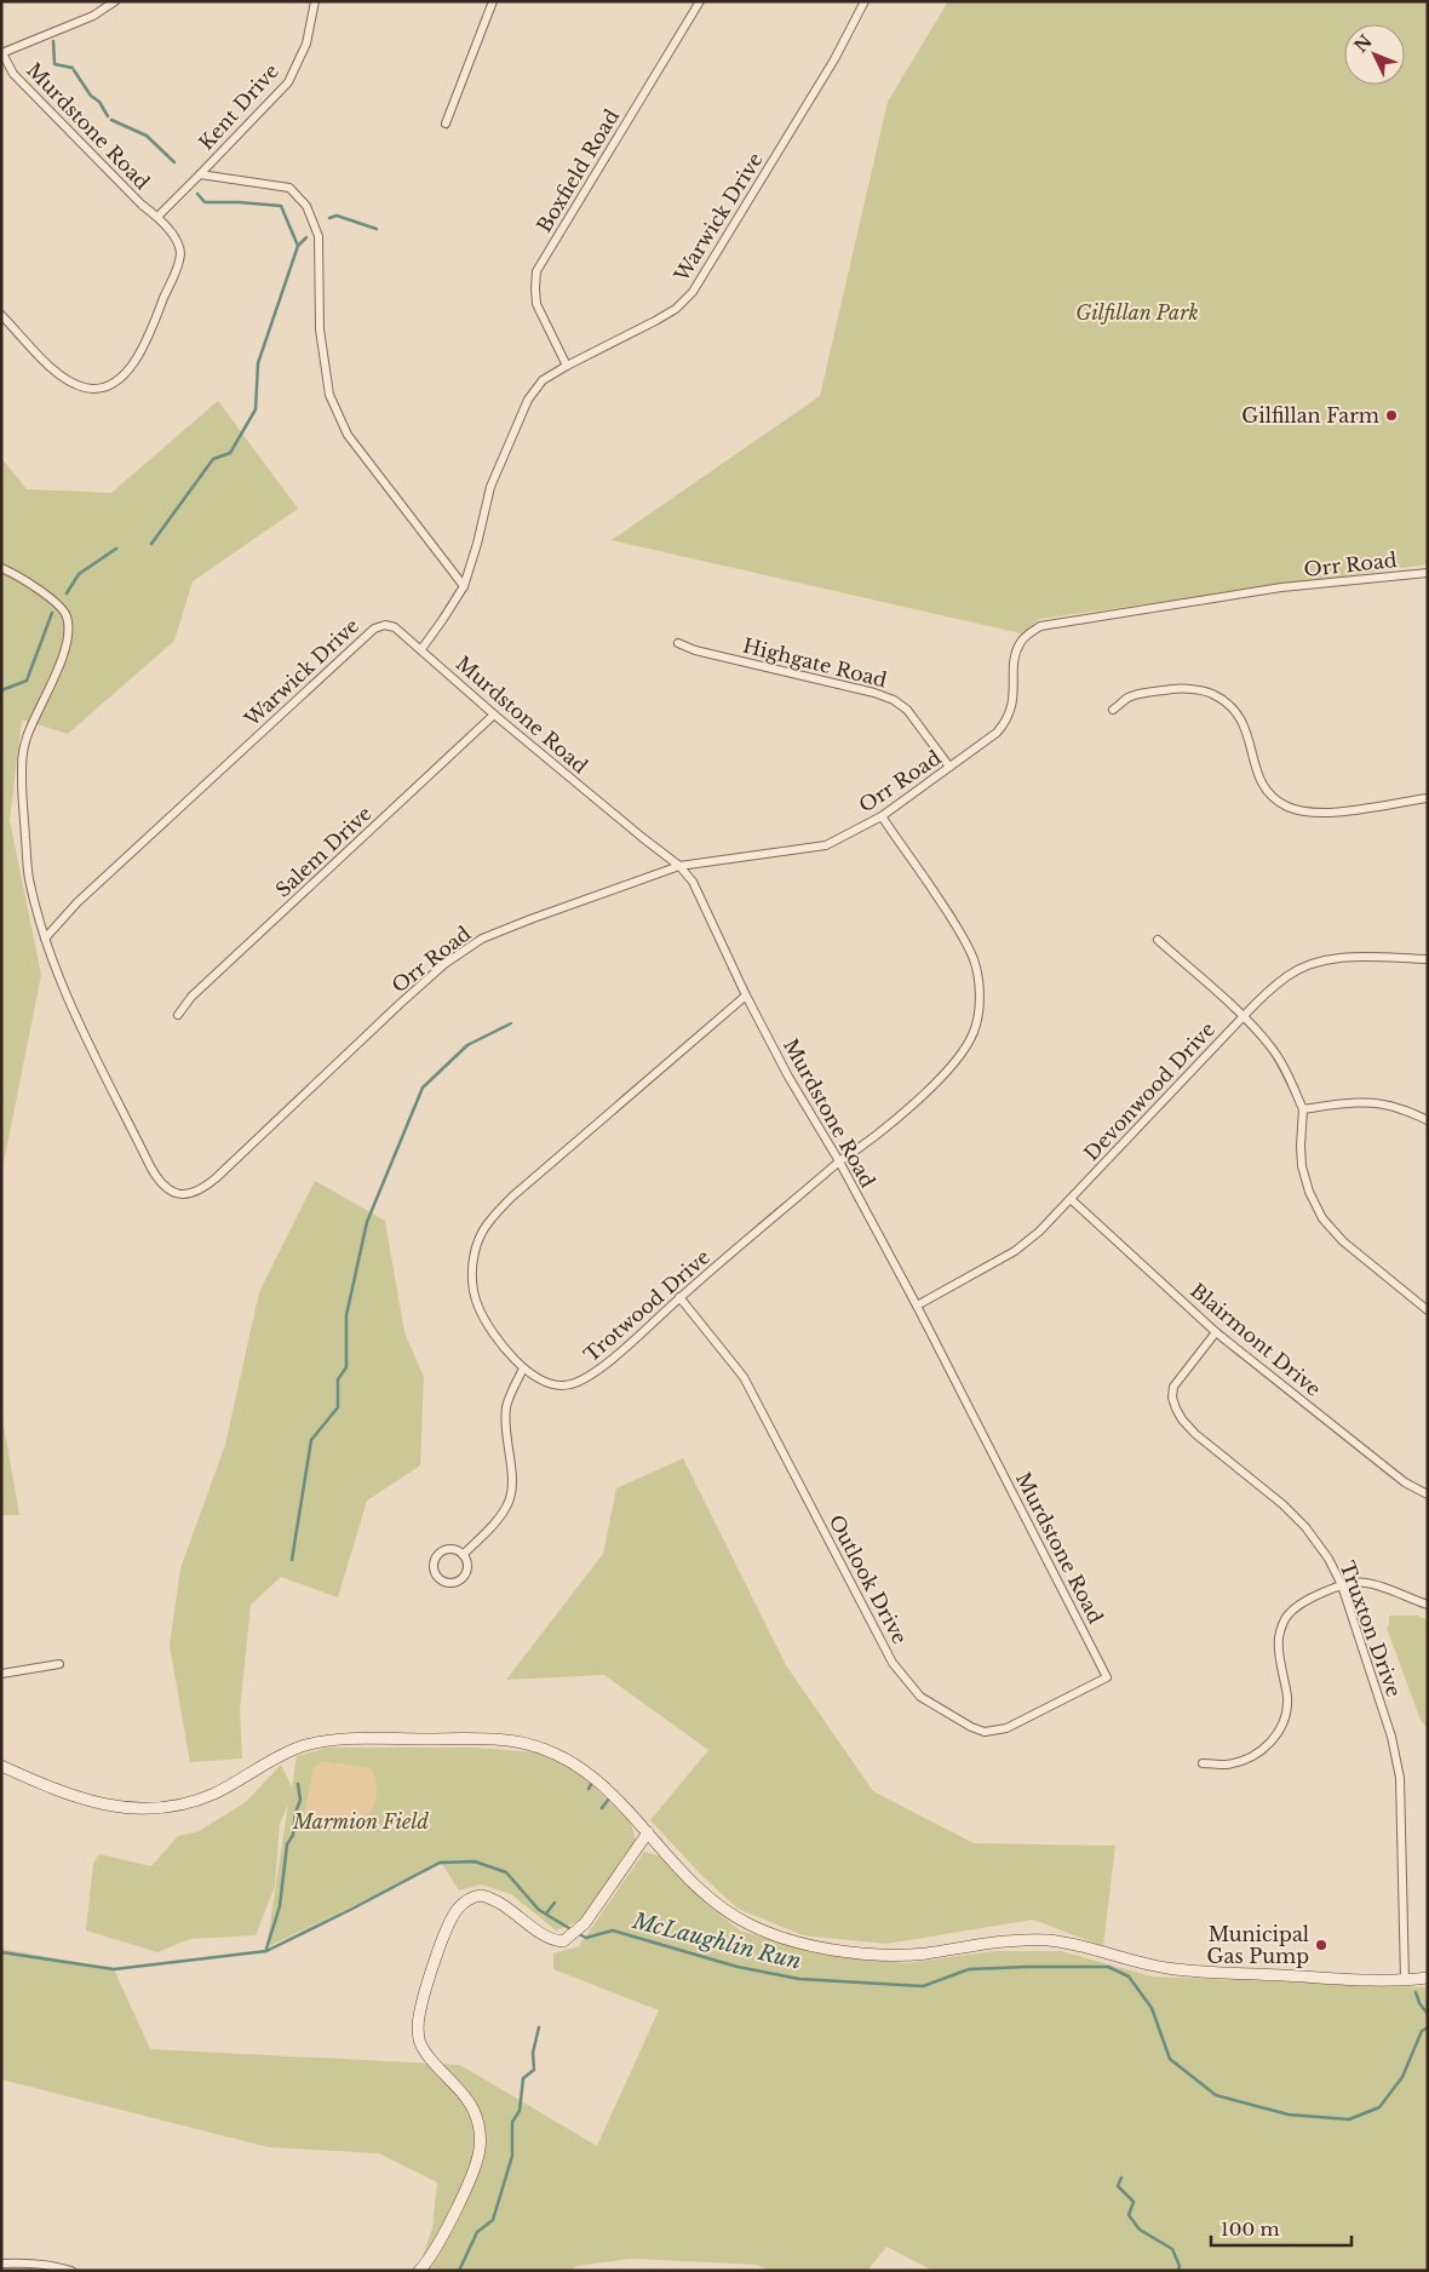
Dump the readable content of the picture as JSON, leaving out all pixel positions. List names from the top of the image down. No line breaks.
{"streets":{"street":["Kent Drive","Murdstone Road","Boxfield Road","Warwick Drive","Orr Road","Highgate Road","Salem Drive","Devonwood Drive","Trotwood Drive","Blairmont Drive","Outlook Drive","Truxton Drive"]},"crossings":[["Kent Drive","Murdstone Road"],["Murdstone Road","Warwick Drive"],["Murdstone Road","Orr Road"],["Murdstone Road","Salem Drive"],["Murdstone Road","Devonwood Drive"],["Murdstone Road","Trotwood Drive"],["Murdstone Road","Outlook Drive"],["Boxfield Road","Warwick Drive"],["Warwick Drive","Orr Road"],["Orr Road","Highgate Road"],["Orr Road","Trotwood Drive"],["Devonwood Drive","Blairmont Drive"],["Trotwood Drive","Outlook Drive"],["Blairmont Drive","Truxton Drive"]],"water":["McLaughlin Run"],"parks":["Gilfillan Park","Marmion Field"],"places":["Gilfillan Farm","Municipal Gas Pump"],"scale_bar":"100 m","north":"top left"}
